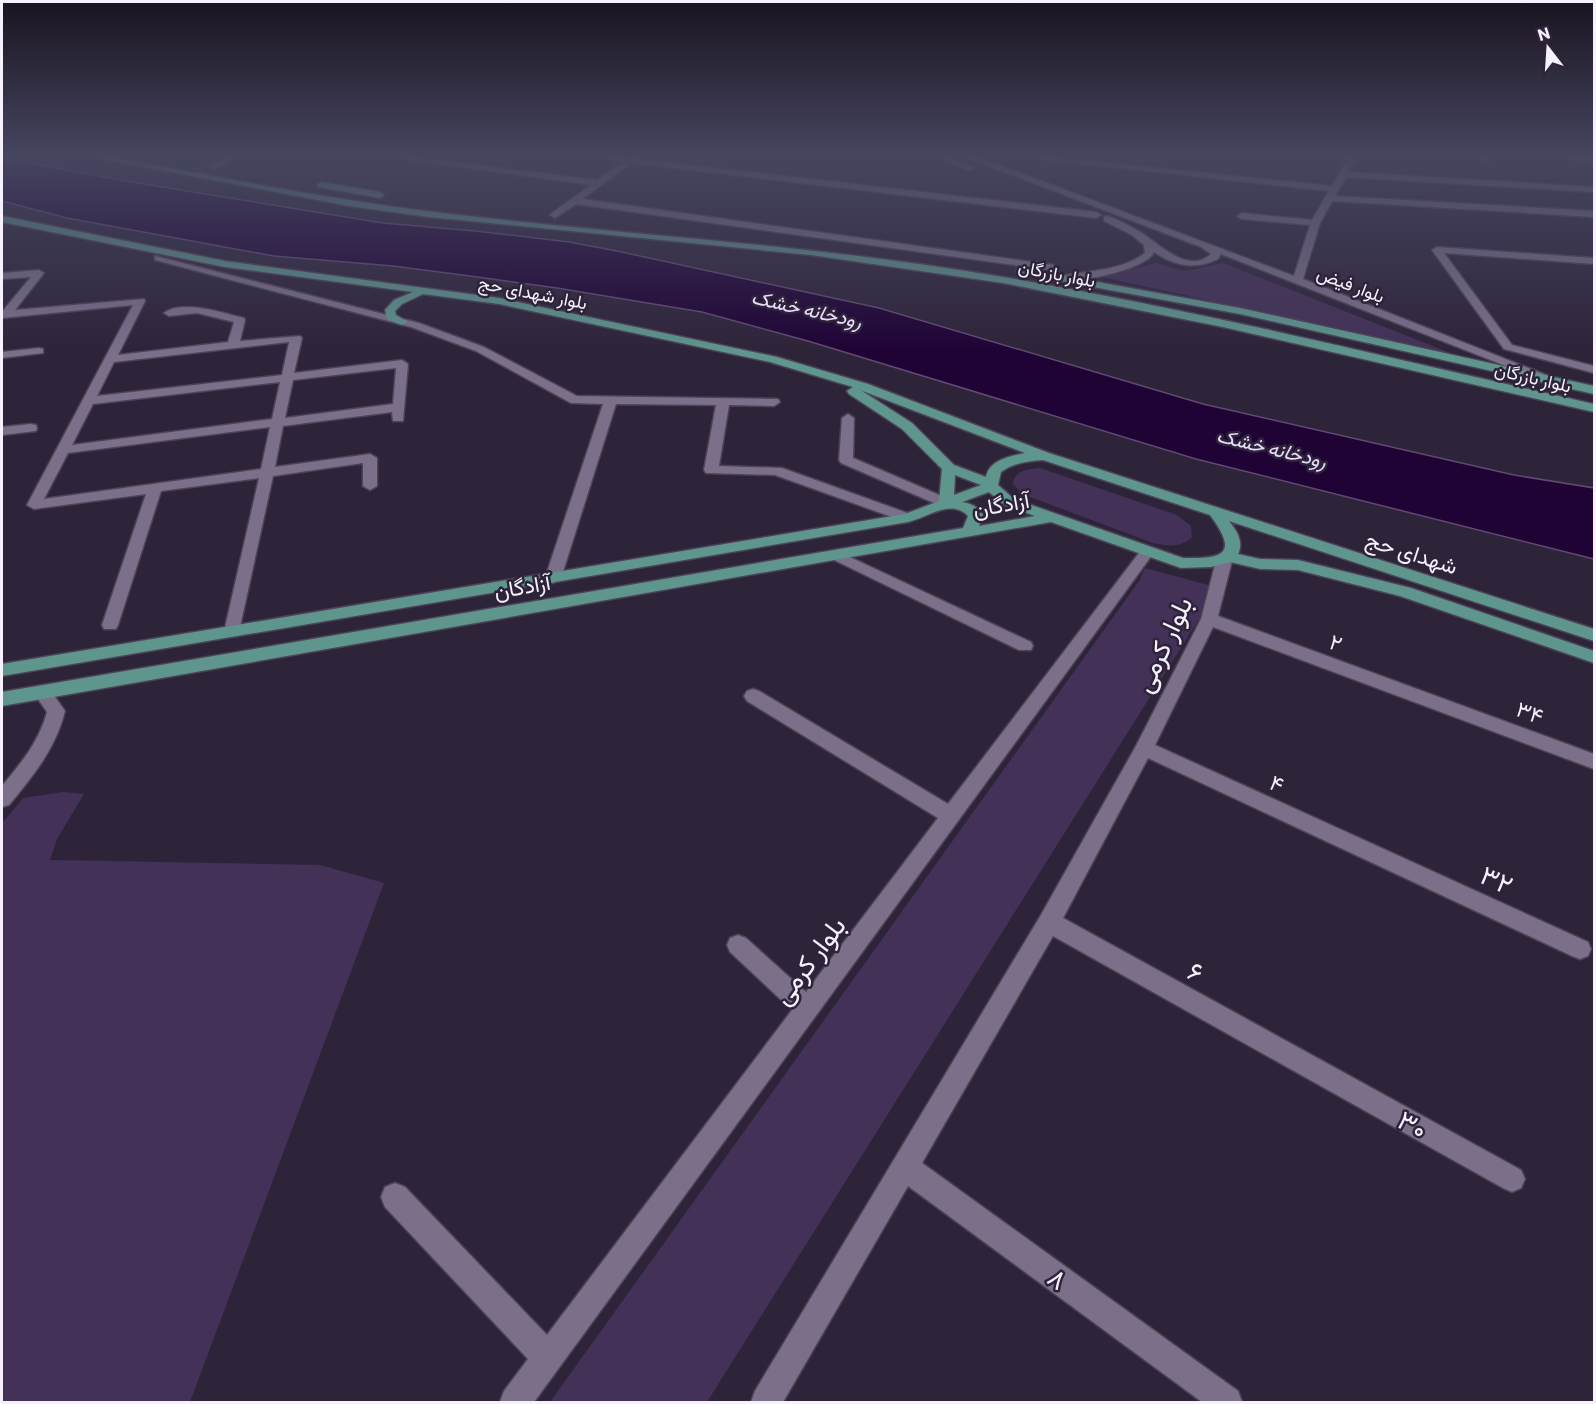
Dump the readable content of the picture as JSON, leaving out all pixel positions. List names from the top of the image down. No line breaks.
{"streets":{"main road":["بلوار بازرگان","بلوار شهدای حج","آزادگان","شهدای حج"],"street":["بلوار فیض","۲","بلوار کرمی","۳۴","۴","۳۲","۶","۳۰","۸"]},"crossings":[["بلوار بازرگان","بلوار فیض"],["بلوار شهدای حج","شهدای حج"],["آزادگان","شهدای حج"],["شهدای حج","بلوار کرمی"],["۲","بلوار کرمی"],["۲","۳۴"],["بلوار کرمی","۴"],["بلوار کرمی","۶"],["بلوار کرمی","۸"],["۴","۳۲"],["۶","۳۰"]],"water":["رودخانه خشک"],"north":"top"}
